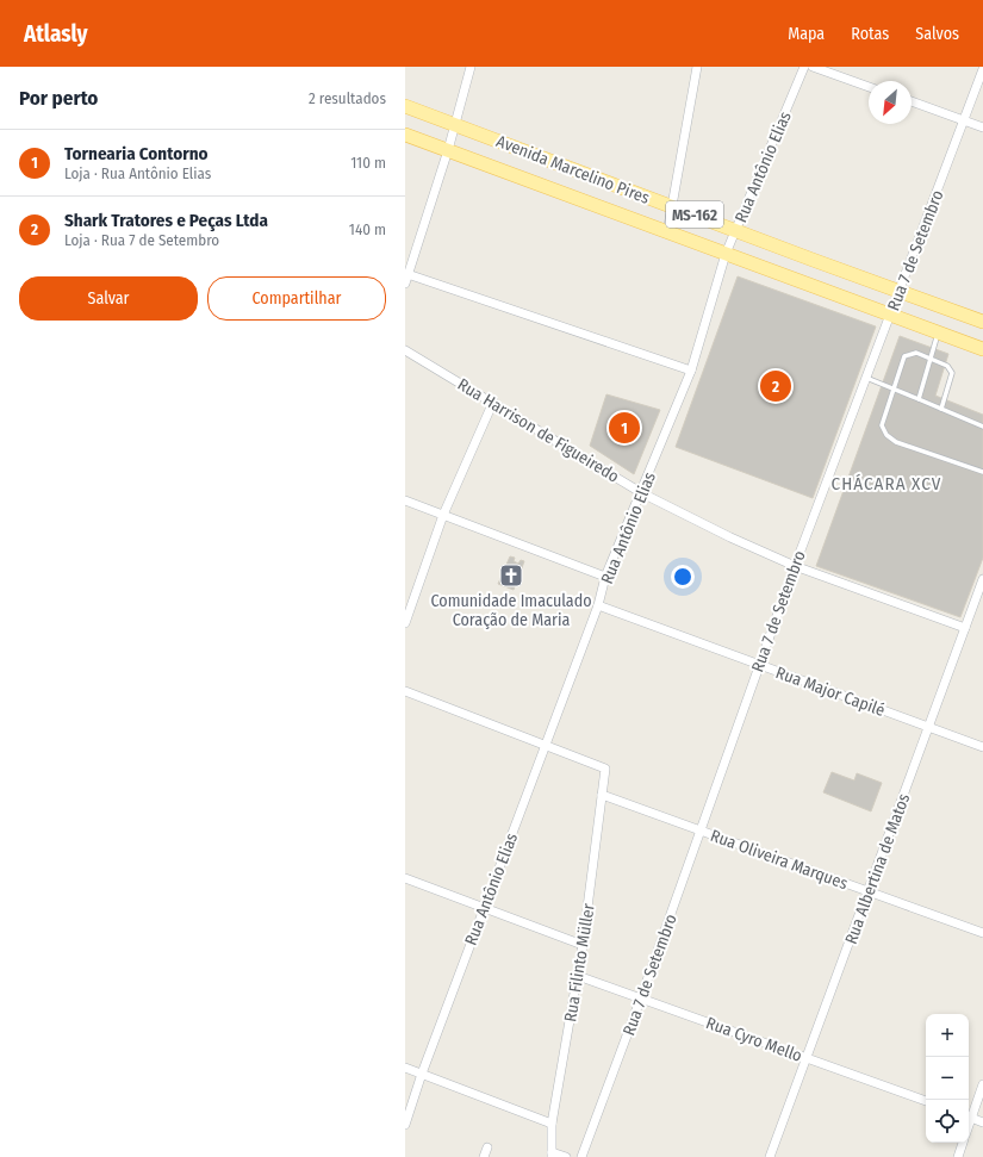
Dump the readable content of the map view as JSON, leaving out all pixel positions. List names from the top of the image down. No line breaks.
{"streets":{"main road":["Avenida Marcelino Pires","MS-162"],"street":["Rua Antônio Elias","Rua 7 de Setembro","Rua Harrison de Figueiredo","Rua Major Capilé","Rua Oliveira Marques","Rua Albertina de Matos","Rua Filinto Müller","Rua Cyro Mello"]},"crossings":[["Rua Antônio Elias","Avenida Marcelino Pires"],["Rua Antônio Elias","Rua Harrison de Figueiredo"],["Rua Antônio Elias","Rua Major Capilé"],["Rua Antônio Elias","Rua Filinto Müller"],["Avenida Marcelino Pires","Rua 7 de Setembro"],["Rua 7 de Setembro","Rua Harrison de Figueiredo"],["Rua 7 de Setembro","Rua Major Capilé"],["Rua 7 de Setembro","Rua Oliveira Marques"],["Rua 7 de Setembro","Rua Cyro Mello"],["Rua Harrison de Figueiredo","Rua Albertina de Matos"],["Rua Major Capilé","Rua Albertina de Matos"],["Rua Oliveira Marques","Rua Albertina de Matos"],["Rua Oliveira Marques","Rua Filinto Müller"],["Rua Albertina de Matos","Rua Cyro Mello"],["Rua Filinto Müller","Rua Cyro Mello"]],"districts":["CHÁCARA XCV"],"places":{"church":["Comunidade Imaculado Coração de Maria"]},"north":"bottom left","page":{"header":"Atlasly","nav":["Mapa","Rotas","Salvos"],"heading":["Por perto","2 resultados"],"list":[{"mark":"1","name":"Tornearia Contorno","note":"Loja · Rua Antônio Elias","value":"110 m"},{"mark":"2","name":"Shark Tratores e Peças Ltda","note":"Loja · Rua 7 de Setembro","value":"140 m"}],"buttons":["Salvar","Compartilhar"],"pins":["2","1"],"map_buttons":["+","−"]}}
